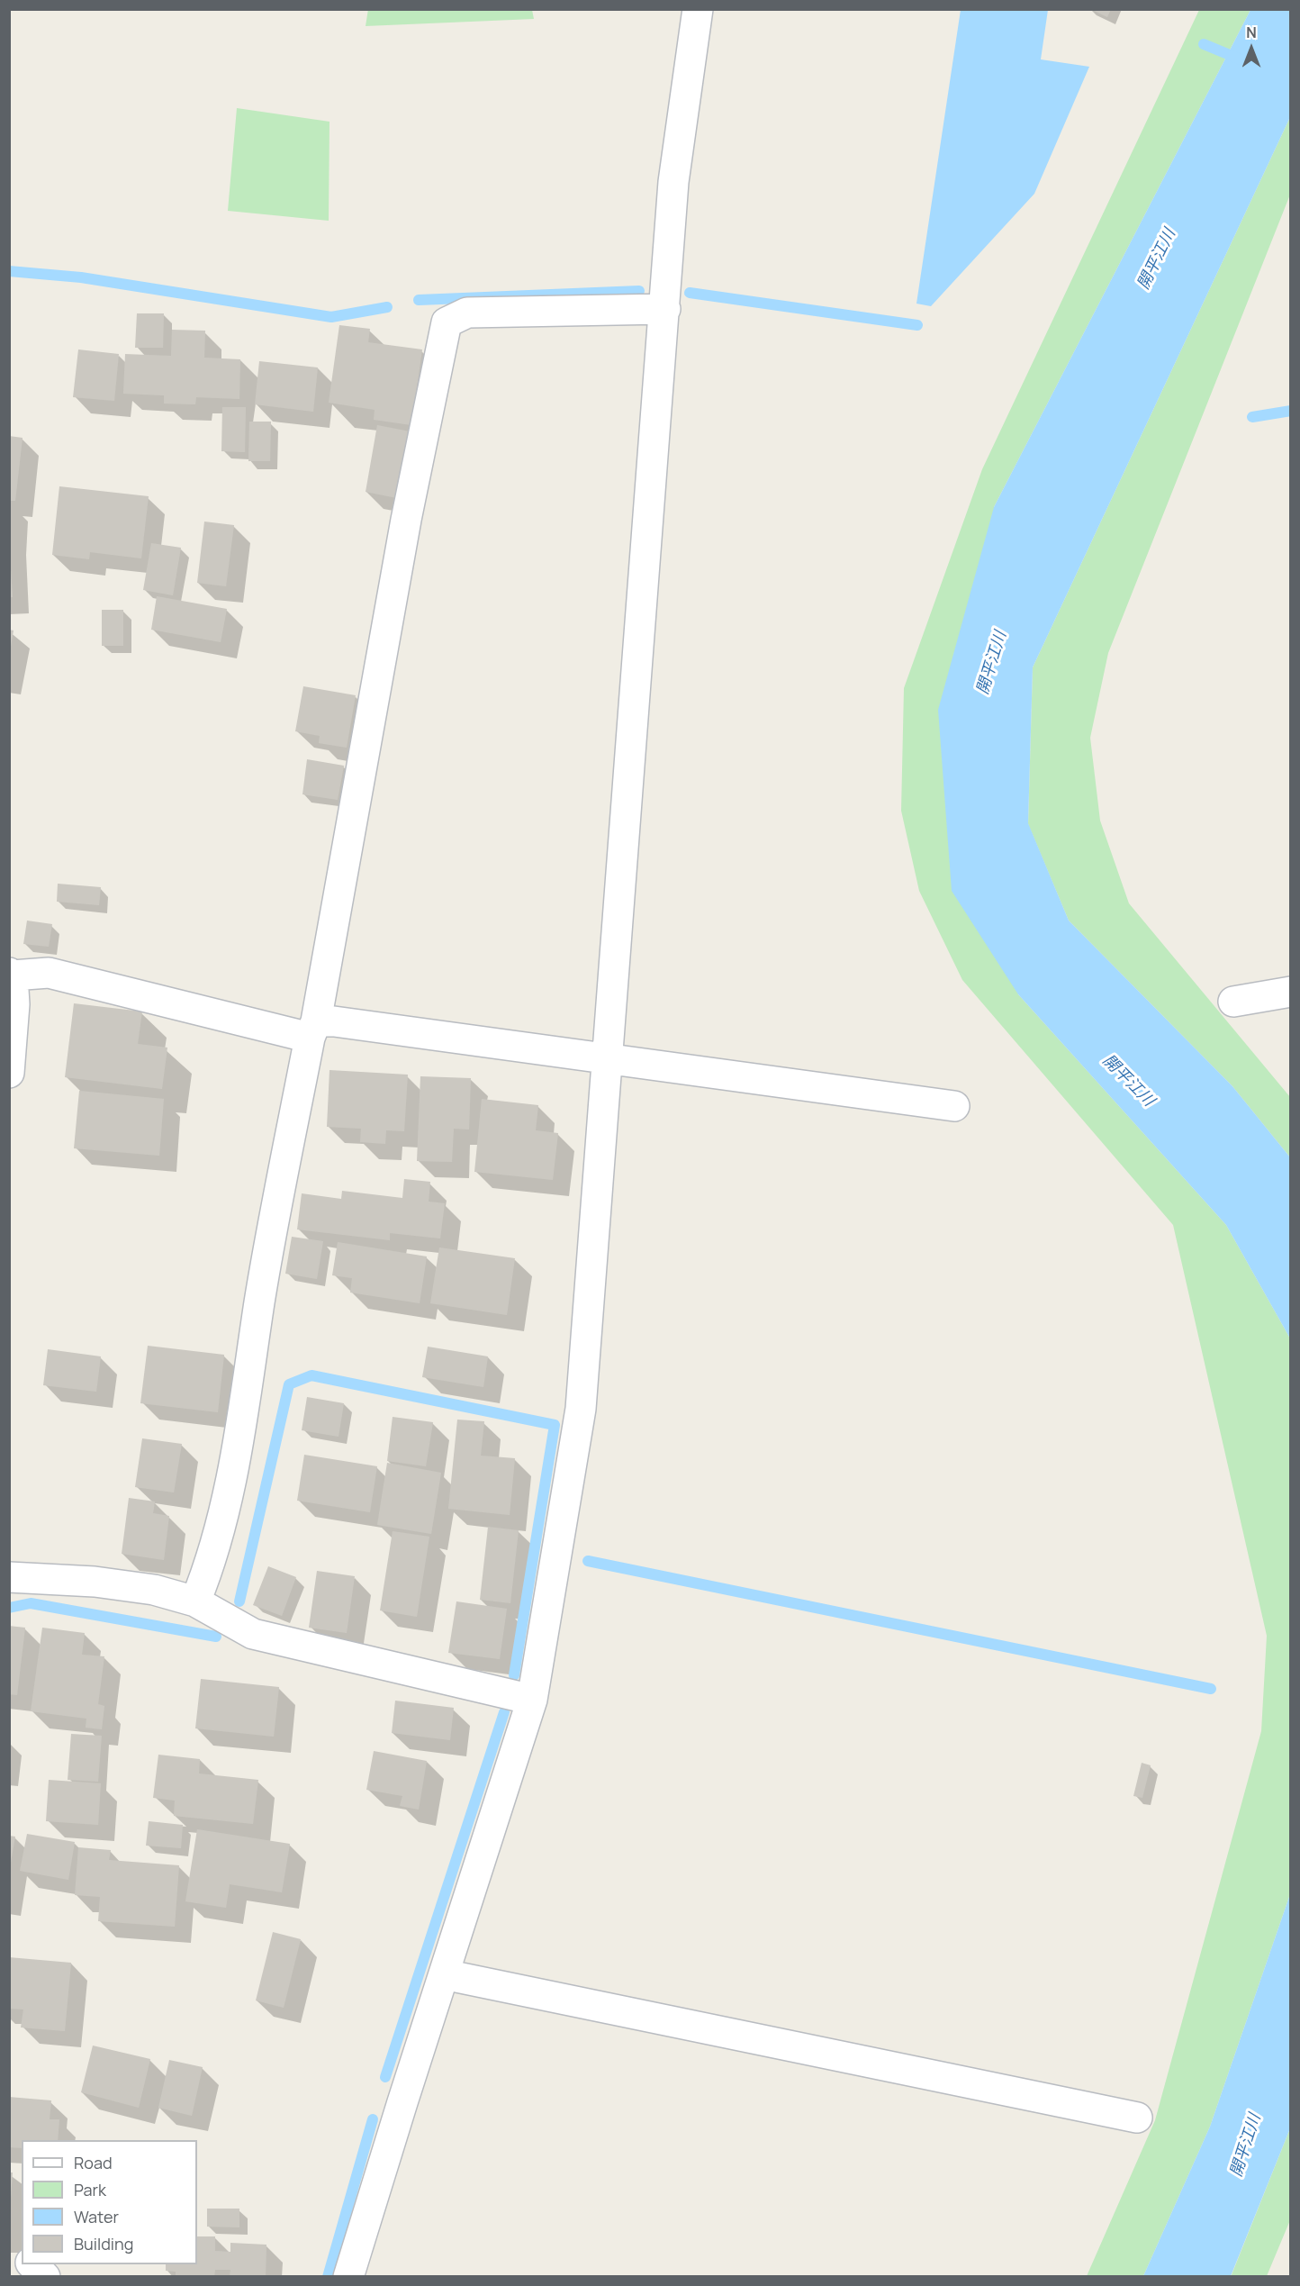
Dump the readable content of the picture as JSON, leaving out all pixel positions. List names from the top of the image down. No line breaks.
{"water":["開平江川"],"legend":["Road","Park","Water","Building"],"north":"top"}
